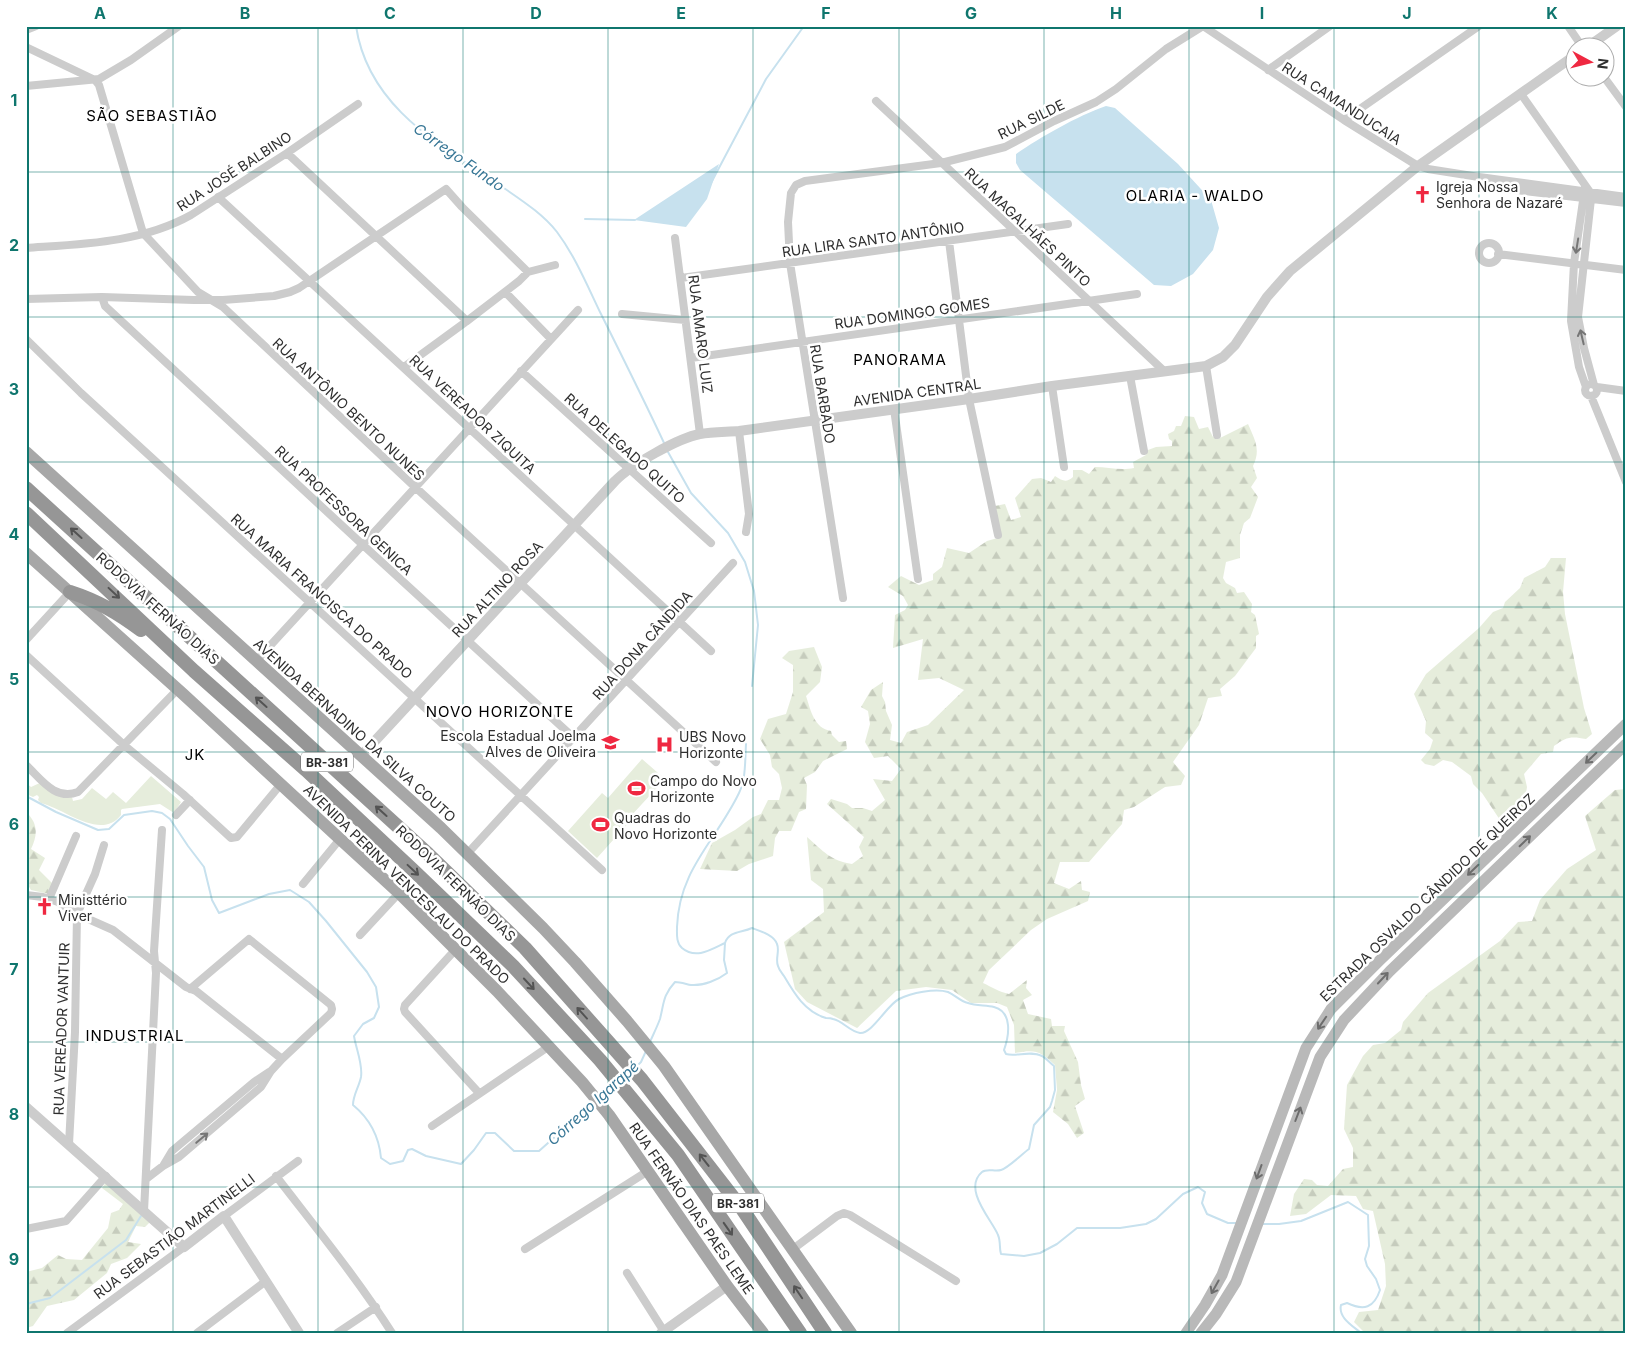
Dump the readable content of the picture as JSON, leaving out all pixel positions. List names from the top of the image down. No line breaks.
{"streets":{"highway":["RODOVIA FERNÃO DIAS","BR-381"],"main road":["AVENIDA BERNADINO DA SILVA COUTO","AVENIDA PERINA VENCESLAU DO PRADO","ESTRADA OSVALDO CÂNDIDO DE QUEIROZ","RUA FERNÃO DIAS PAES LEME"],"street":["RUA CAMANDUCAIA","RUA SILDE","RUA JOSÉ BALBINO","RUA MAGALHÃES PINTO","RUA LIRA SANTO ANTÔNIO","RUA DOMINGO GOMES","RUA AMARO LUIZ","AVENIDA CENTRAL","RUA BARBADO","RUA ANTÔNIO BENTO NUNES","RUA VEREADOR ZIQUITA","RUA DELEGADO QUITO","RUA PROFESSORA GENICA","RUA ALTINO ROSA","RUA MARIA FRANCISCA DO PRADO","RUA DONA CÂNDIDA","RUA VEREADOR VANTUIR","RUA SEBASTIÃO MARTINELLI"]},"crossings":[["RUA CAMANDUCAIA","RUA SILDE"],["RUA SILDE","RUA MAGALHÃES PINTO"],["RUA SILDE","RUA BARBADO"],["RUA JOSÉ BALBINO","RUA ANTÔNIO BENTO NUNES"],["RUA JOSÉ BALBINO","RUA VEREADOR ZIQUITA"],["RUA MAGALHÃES PINTO","RUA LIRA SANTO ANTÔNIO"],["RUA MAGALHÃES PINTO","RUA DOMINGO GOMES"],["RUA MAGALHÃES PINTO","AVENIDA CENTRAL"],["RUA LIRA SANTO ANTÔNIO","RUA AMARO LUIZ"],["RUA LIRA SANTO ANTÔNIO","RUA BARBADO"],["RUA DOMINGO GOMES","RUA AMARO LUIZ"],["RUA DOMINGO GOMES","RUA BARBADO"],["RUA AMARO LUIZ","AVENIDA CENTRAL"],["AVENIDA CENTRAL","RUA BARBADO"],["AVENIDA CENTRAL","RUA ALTINO ROSA"],["RUA ANTÔNIO BENTO NUNES","RUA ALTINO ROSA"],["RUA ANTÔNIO BENTO NUNES","RUA DONA CÂNDIDA"],["RUA VEREADOR ZIQUITA","RUA ALTINO ROSA"],["RUA VEREADOR ZIQUITA","RUA DONA CÂNDIDA"],["RUA DELEGADO QUITO","RUA ALTINO ROSA"],["RUA PROFESSORA GENICA","RUA ALTINO ROSA"],["RUA PROFESSORA GENICA","RUA DONA CÂNDIDA"],["RUA ALTINO ROSA","RUA MARIA FRANCISCA DO PRADO"],["RUA ALTINO ROSA","AVENIDA BERNADINO DA SILVA COUTO"],["RUA MARIA FRANCISCA DO PRADO","RUA DONA CÂNDIDA"],["RUA DONA CÂNDIDA","AVENIDA BERNADINO DA SILVA COUTO"],["AVENIDA PERINA VENCESLAU DO PRADO","RUA FERNÃO DIAS PAES LEME"]],"districts":["SÃO SEBASTIÃO","OLARIA - WALDO","PANORAMA","NOVO HORIZONTE","JK","INDUSTRIAL"],"water":["Córrego Fundo","Córrego Igarapé"],"places":{"church":["Igreja Nossa Senhora de Nazaré","Ministtério Viver"],"school or university":["Escola Estadual Joelma Alves de Oliveira"],"hospital":["UBS Novo Horizonte"],"sports":["Campo do Novo Horizonte","Quadras do Novo Horizonte"]},"north":"right","grid":{"columns":["A","B","C","D","E","F","G","H","I","J","K"],"rows":["1","2","3","4","5","6","7","8","9"]}}
